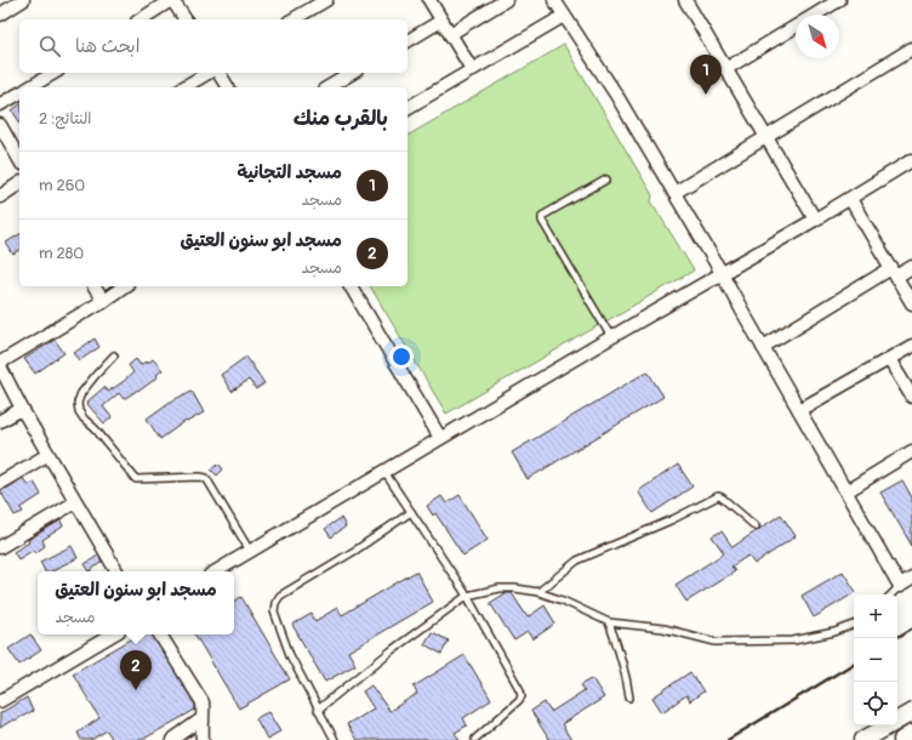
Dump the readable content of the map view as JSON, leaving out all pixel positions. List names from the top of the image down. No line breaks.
{"north":"bottom right","page":{"search":"ابحث هنا","pins":["1","2"],"heading":["بالقرب منك","النتائج: 2"],"list":[{"mark":"1","name":"مسجد التجانية","note":"مسجد","value":"260 m"},{"mark":"2","name":"مسجد ابو سنون العتيق","note":"مسجد","value":"280 m"}],"popup":["مسجد ابو سنون العتيق","مسجد"],"map_buttons":["+","−"]}}
